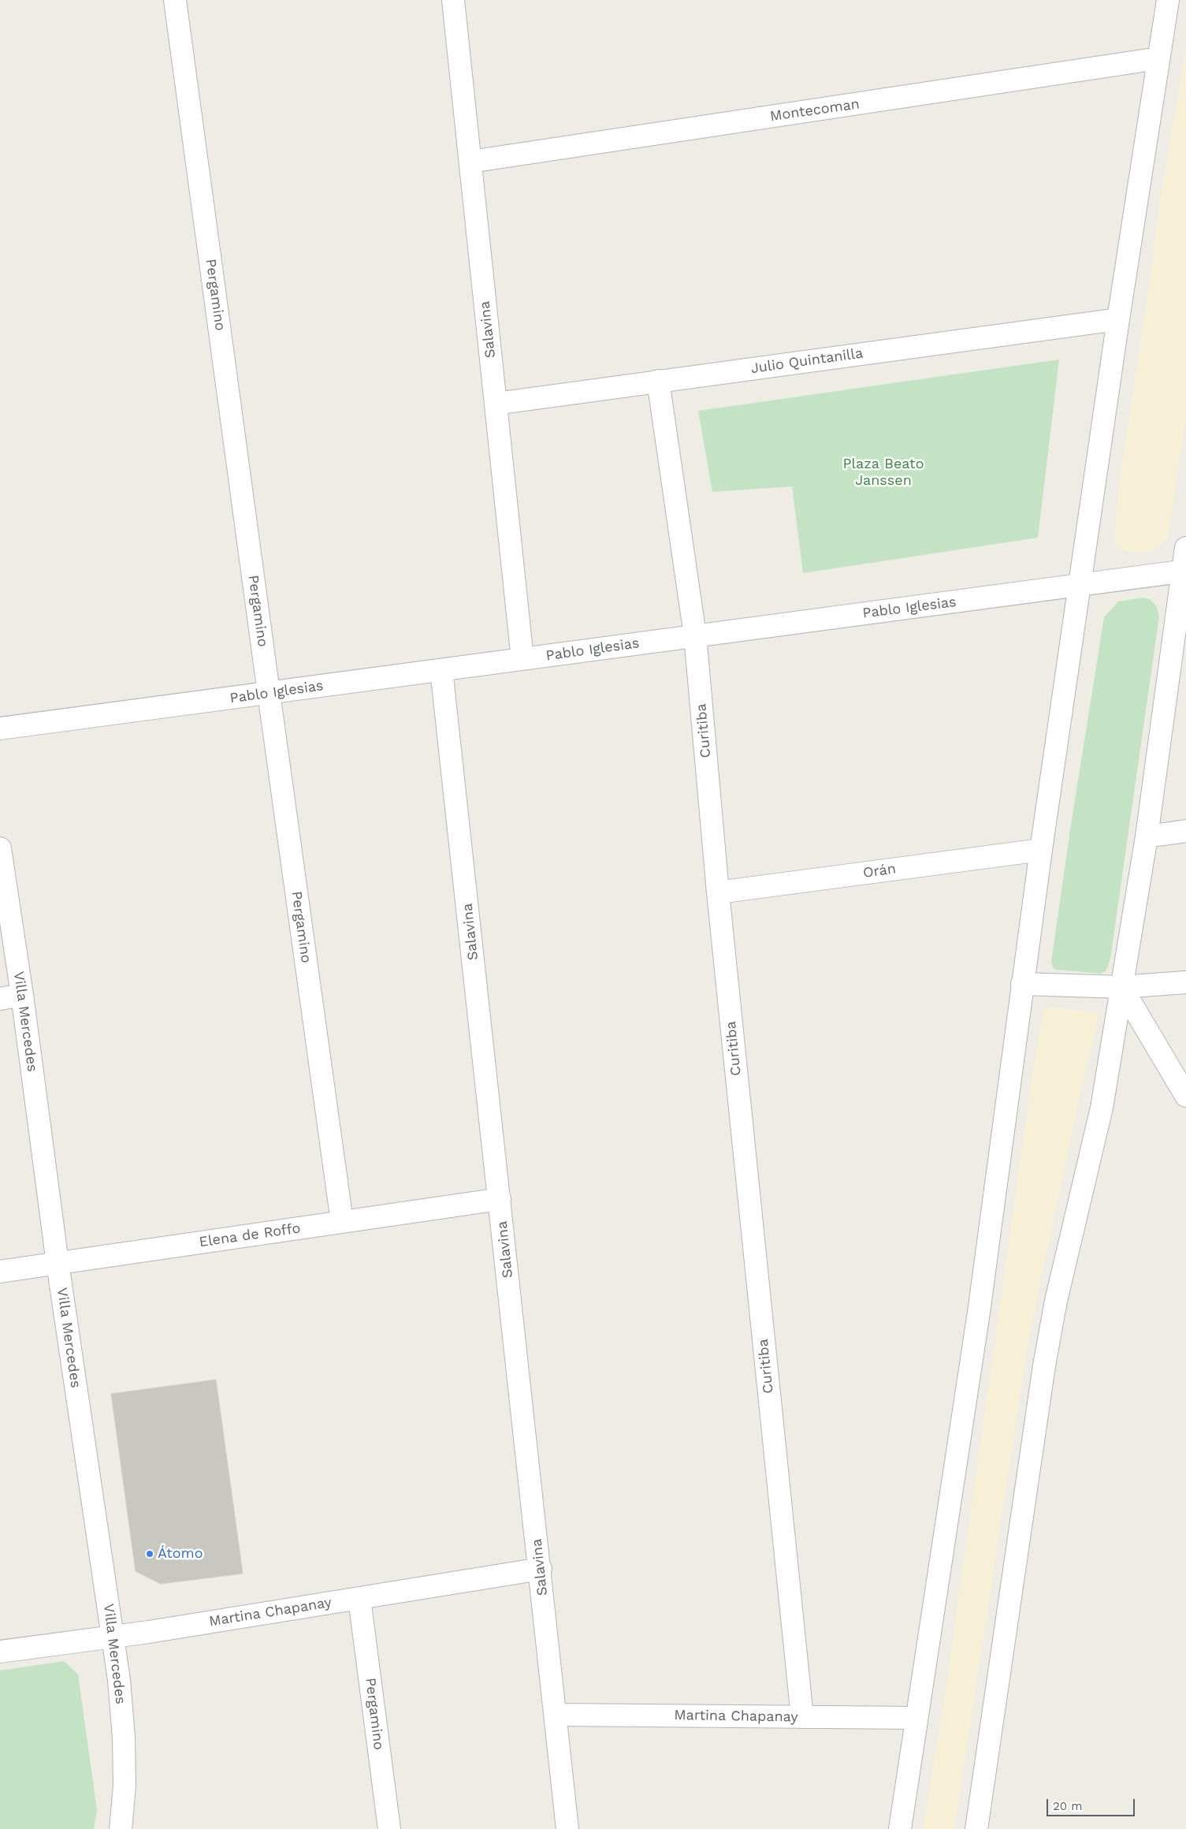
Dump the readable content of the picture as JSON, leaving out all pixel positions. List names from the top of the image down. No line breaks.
{"streets":{"street":["Montecoman","Pergamino","Salavina","Julio Quintanilla","Pablo Iglesias","Curitiba","Orán","Villa Mercedes","Elena de Roffo","Martina Chapanay"]},"crossings":[["Montecoman","Salavina"],["Pergamino","Pablo Iglesias"],["Pergamino","Elena de Roffo"],["Pergamino","Martina Chapanay"],["Salavina","Julio Quintanilla"],["Salavina","Pablo Iglesias"],["Salavina","Elena de Roffo"],["Salavina","Martina Chapanay"],["Julio Quintanilla","Curitiba"],["Pablo Iglesias","Curitiba"],["Curitiba","Orán"],["Curitiba","Martina Chapanay"],["Villa Mercedes","Elena de Roffo"],["Villa Mercedes","Martina Chapanay"]],"parks":["Plaza Beato Janssen"],"places":["Átomo"],"scale_bar":"20 m"}
